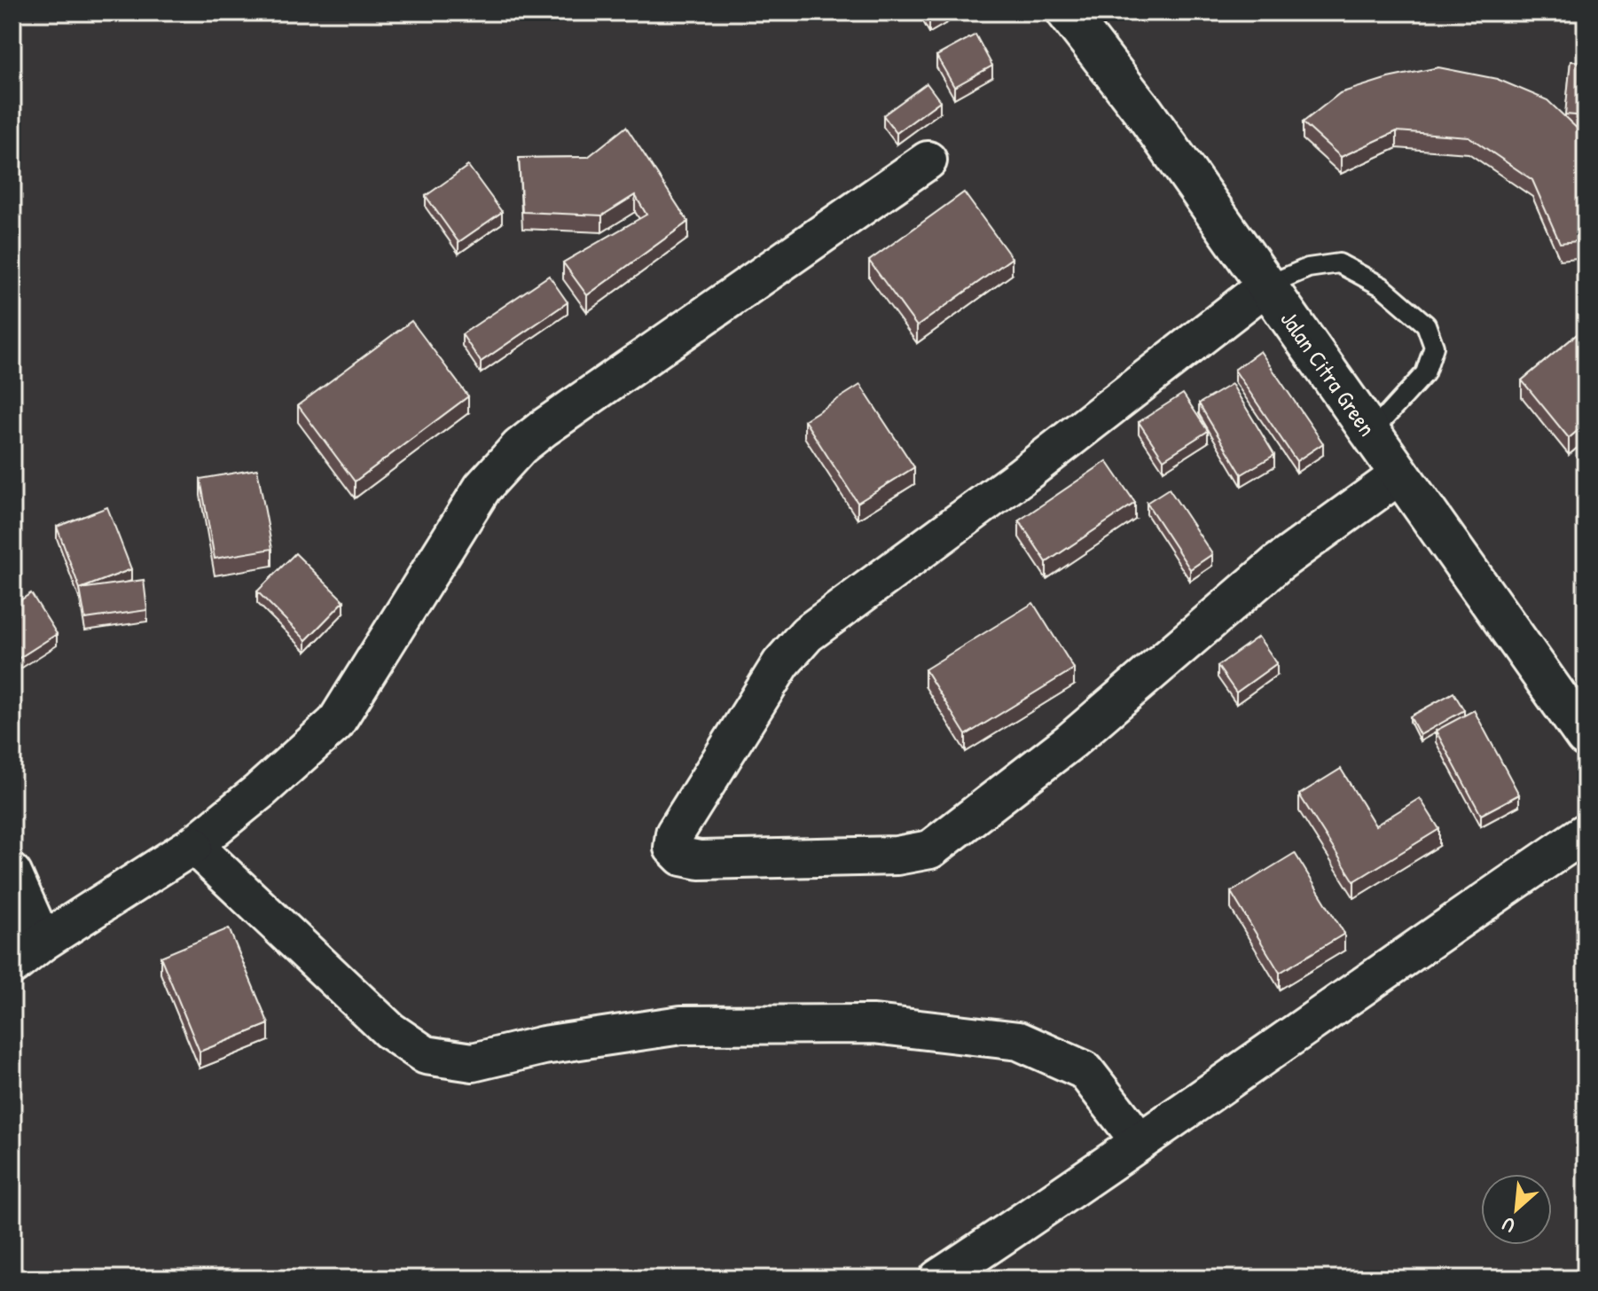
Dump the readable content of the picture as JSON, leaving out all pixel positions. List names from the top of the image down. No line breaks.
{"streets":{"street":["Jalan Citra Green"]},"north":"bottom left"}
